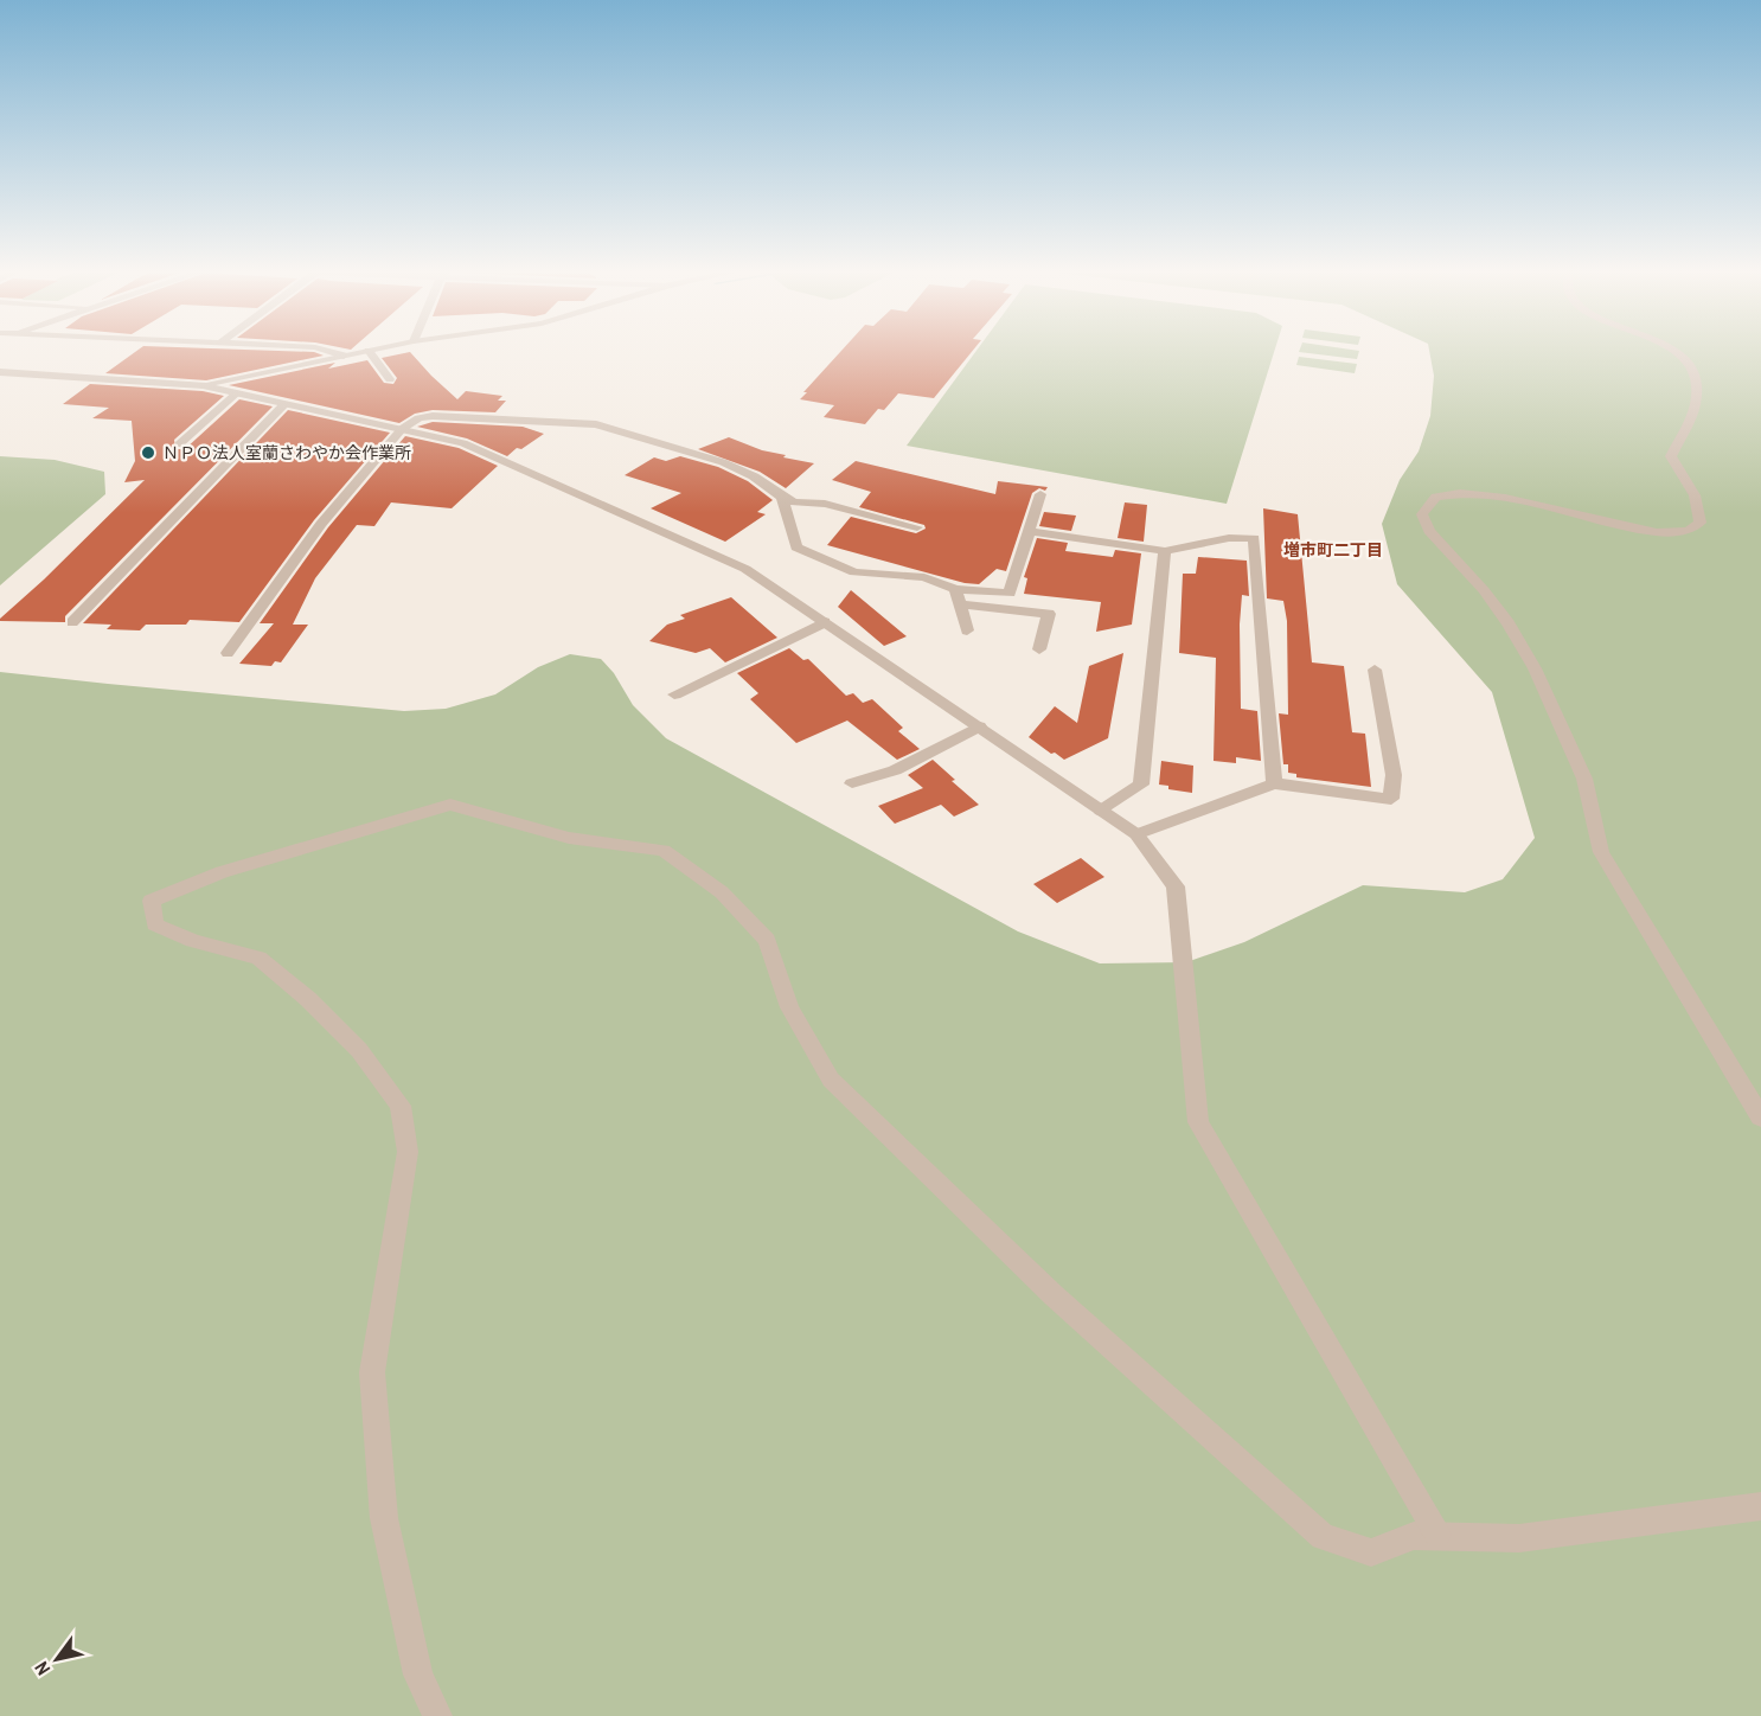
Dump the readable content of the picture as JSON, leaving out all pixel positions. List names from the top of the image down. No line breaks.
{"districts":["増市町二丁目"],"places":["ＮＰＯ法人室蘭さわやか会作業所"],"north":"bottom left"}
